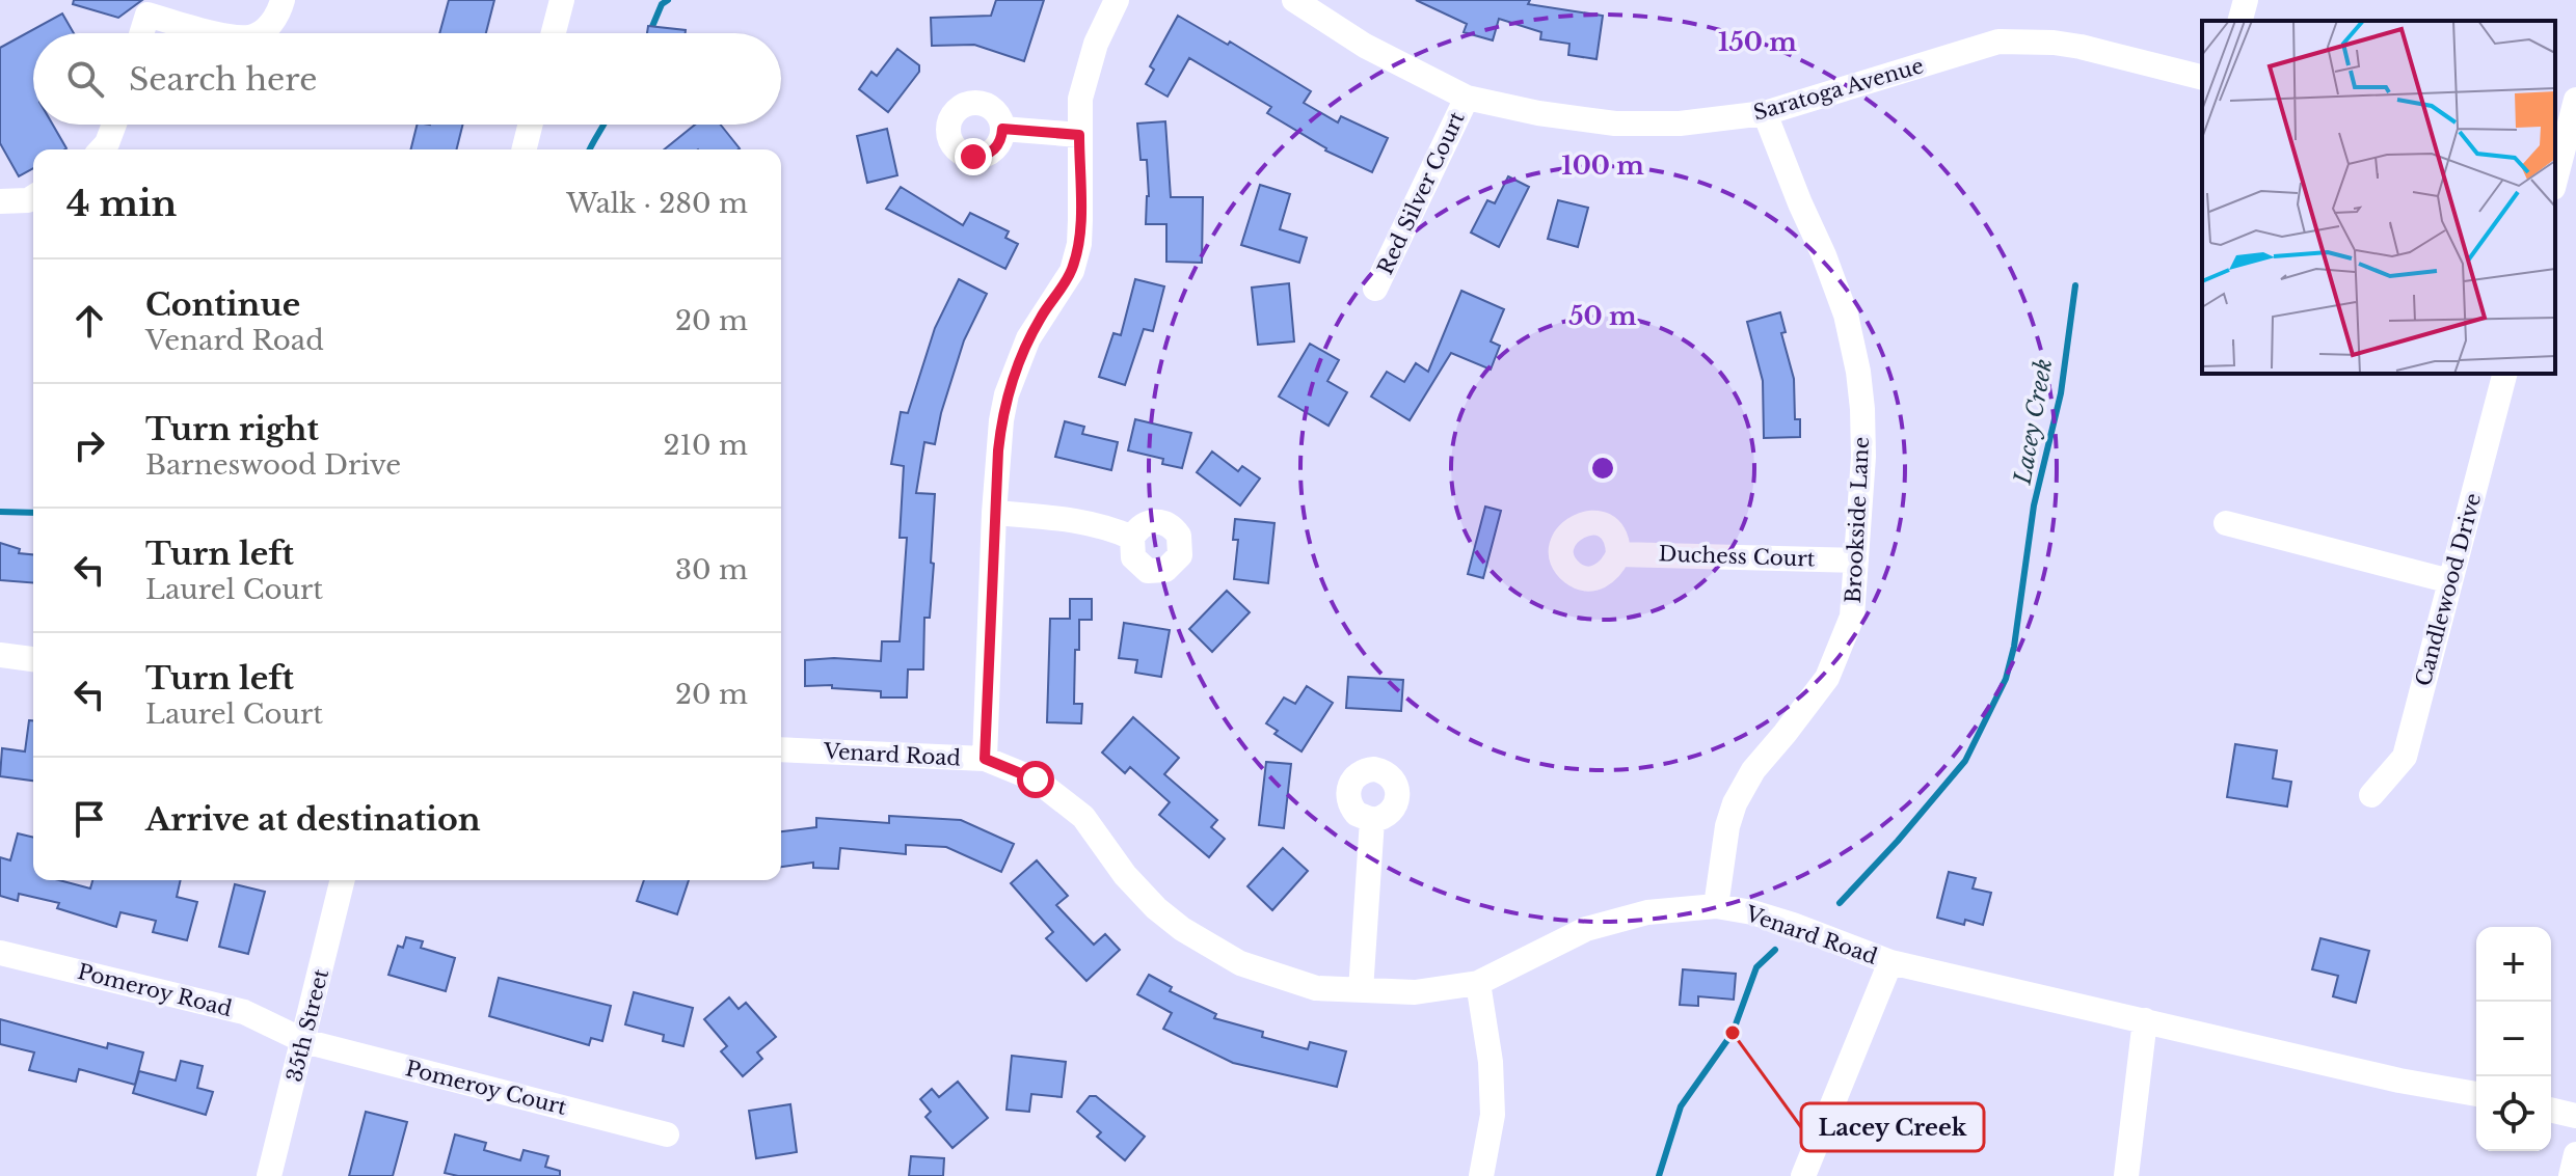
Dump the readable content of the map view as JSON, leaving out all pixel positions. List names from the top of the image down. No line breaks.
{"streets":{"street":["Saratoga Avenue","Red Silver Court","Brookside Lane","Duchess Court","Candlewood Drive","Venard Road","Pomeroy Road","35th Street","Pomeroy Court"]},"crossings":[["Saratoga Avenue","Red Silver Court"],["Saratoga Avenue","Brookside Lane"],["Brookside Lane","Duchess Court"],["Brookside Lane","Venard Road"],["Pomeroy Road","35th Street"],["Pomeroy Road","Pomeroy Court"],["35th Street","Pomeroy Court"]],"water":["Lacey Creek"],"places":["Lacey Creek"],"page":{"search":"Search here","heading":["4 min","Walk · 280 m"],"list":[["Continue","Venard Road","20 m"],["Turn right","Barneswood Drive","210 m"],["Turn left","Laurel Court","30 m"],["Turn left","Laurel Court","20 m"],"Arrive at destination"],"map_buttons":["+","−"]},"rings":["150 m","100 m","50 m"]}
